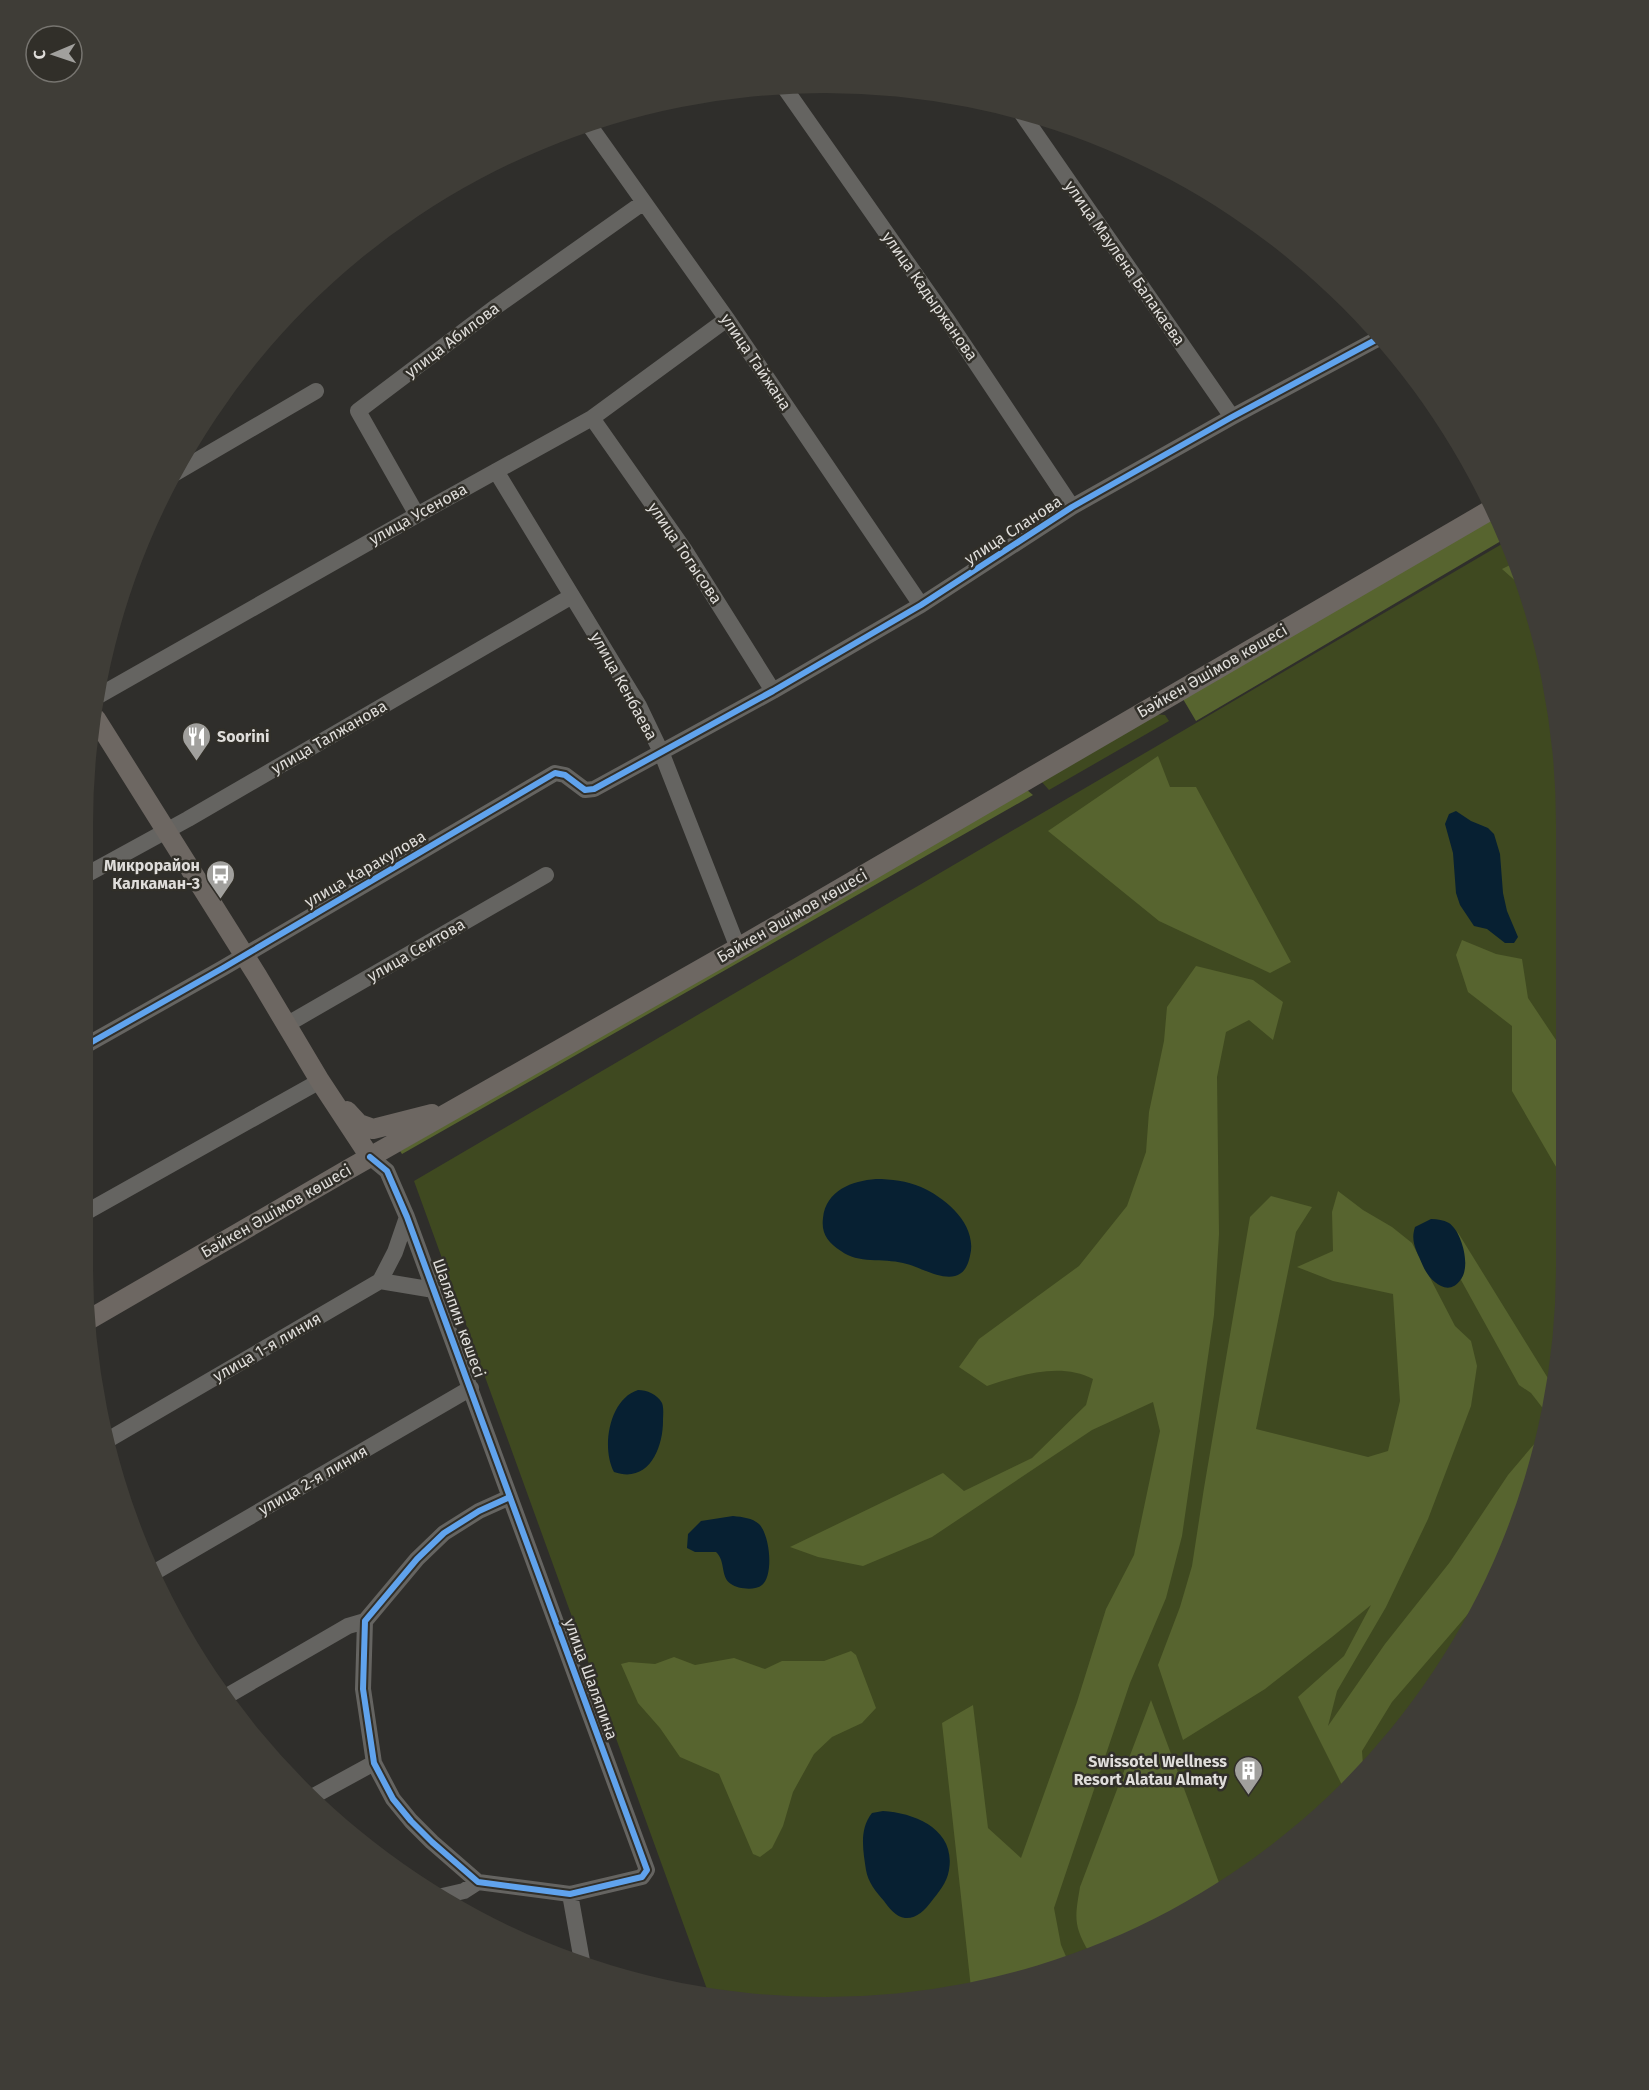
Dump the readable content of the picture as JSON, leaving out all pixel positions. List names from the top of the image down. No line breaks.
{"streets":{"main road":["Бәйкен Әшімов көшесі","Шаляпин көшесі"],"street":["улица Маулена Балакаева","улица Кадыржанова","улица Абилова","улица Тайжана","улица Усенова","улица Сланова","улица Тогысова","улица Кенбаева","улица Талжанова","улица Каракулова","улица Сеитова","улица 1-я линия","улица 2-я линия","улица Шаляпина"]},"crossings":[["улица Маулена Балакаева","улица Сланова"],["улица Кадыржанова","улица Сланова"],["улица Абилова","улица Тайжана"],["улица Абилова","улица Усенова"],["улица Тайжана","улица Усенова"],["улица Тайжана","улица Сланова"],["улица Усенова","улица Тогысова"],["улица Усенова","улица Кенбаева"],["улица Сланова","улица Тогысова"],["улица Сланова","улица Кенбаева"],["улица Сланова","улица Каракулова"],["Бәйкен Әшімов көшесі","улица Кенбаева"],["Бәйкен Әшімов көшесі","Шаляпин көшесі"],["улица Кенбаева","улица Талжанова"],["улица Кенбаева","улица Каракулова"],["улица Талжанова","Шаляпин көшесі"],["улица Каракулова","Шаляпин көшесі"],["улица Сеитова","Шаляпин көшесі"],["Шаляпин көшесі","улица 2-я линия"],["Шаляпин көшесі","улица Шаляпина"]],"places":{"restaurant":["Soorini"],"bus stop":["Микрорайон Калкаман-3"],"building":["Swissotel Wellness Resort Alatau Almaty"]},"north":"left"}
